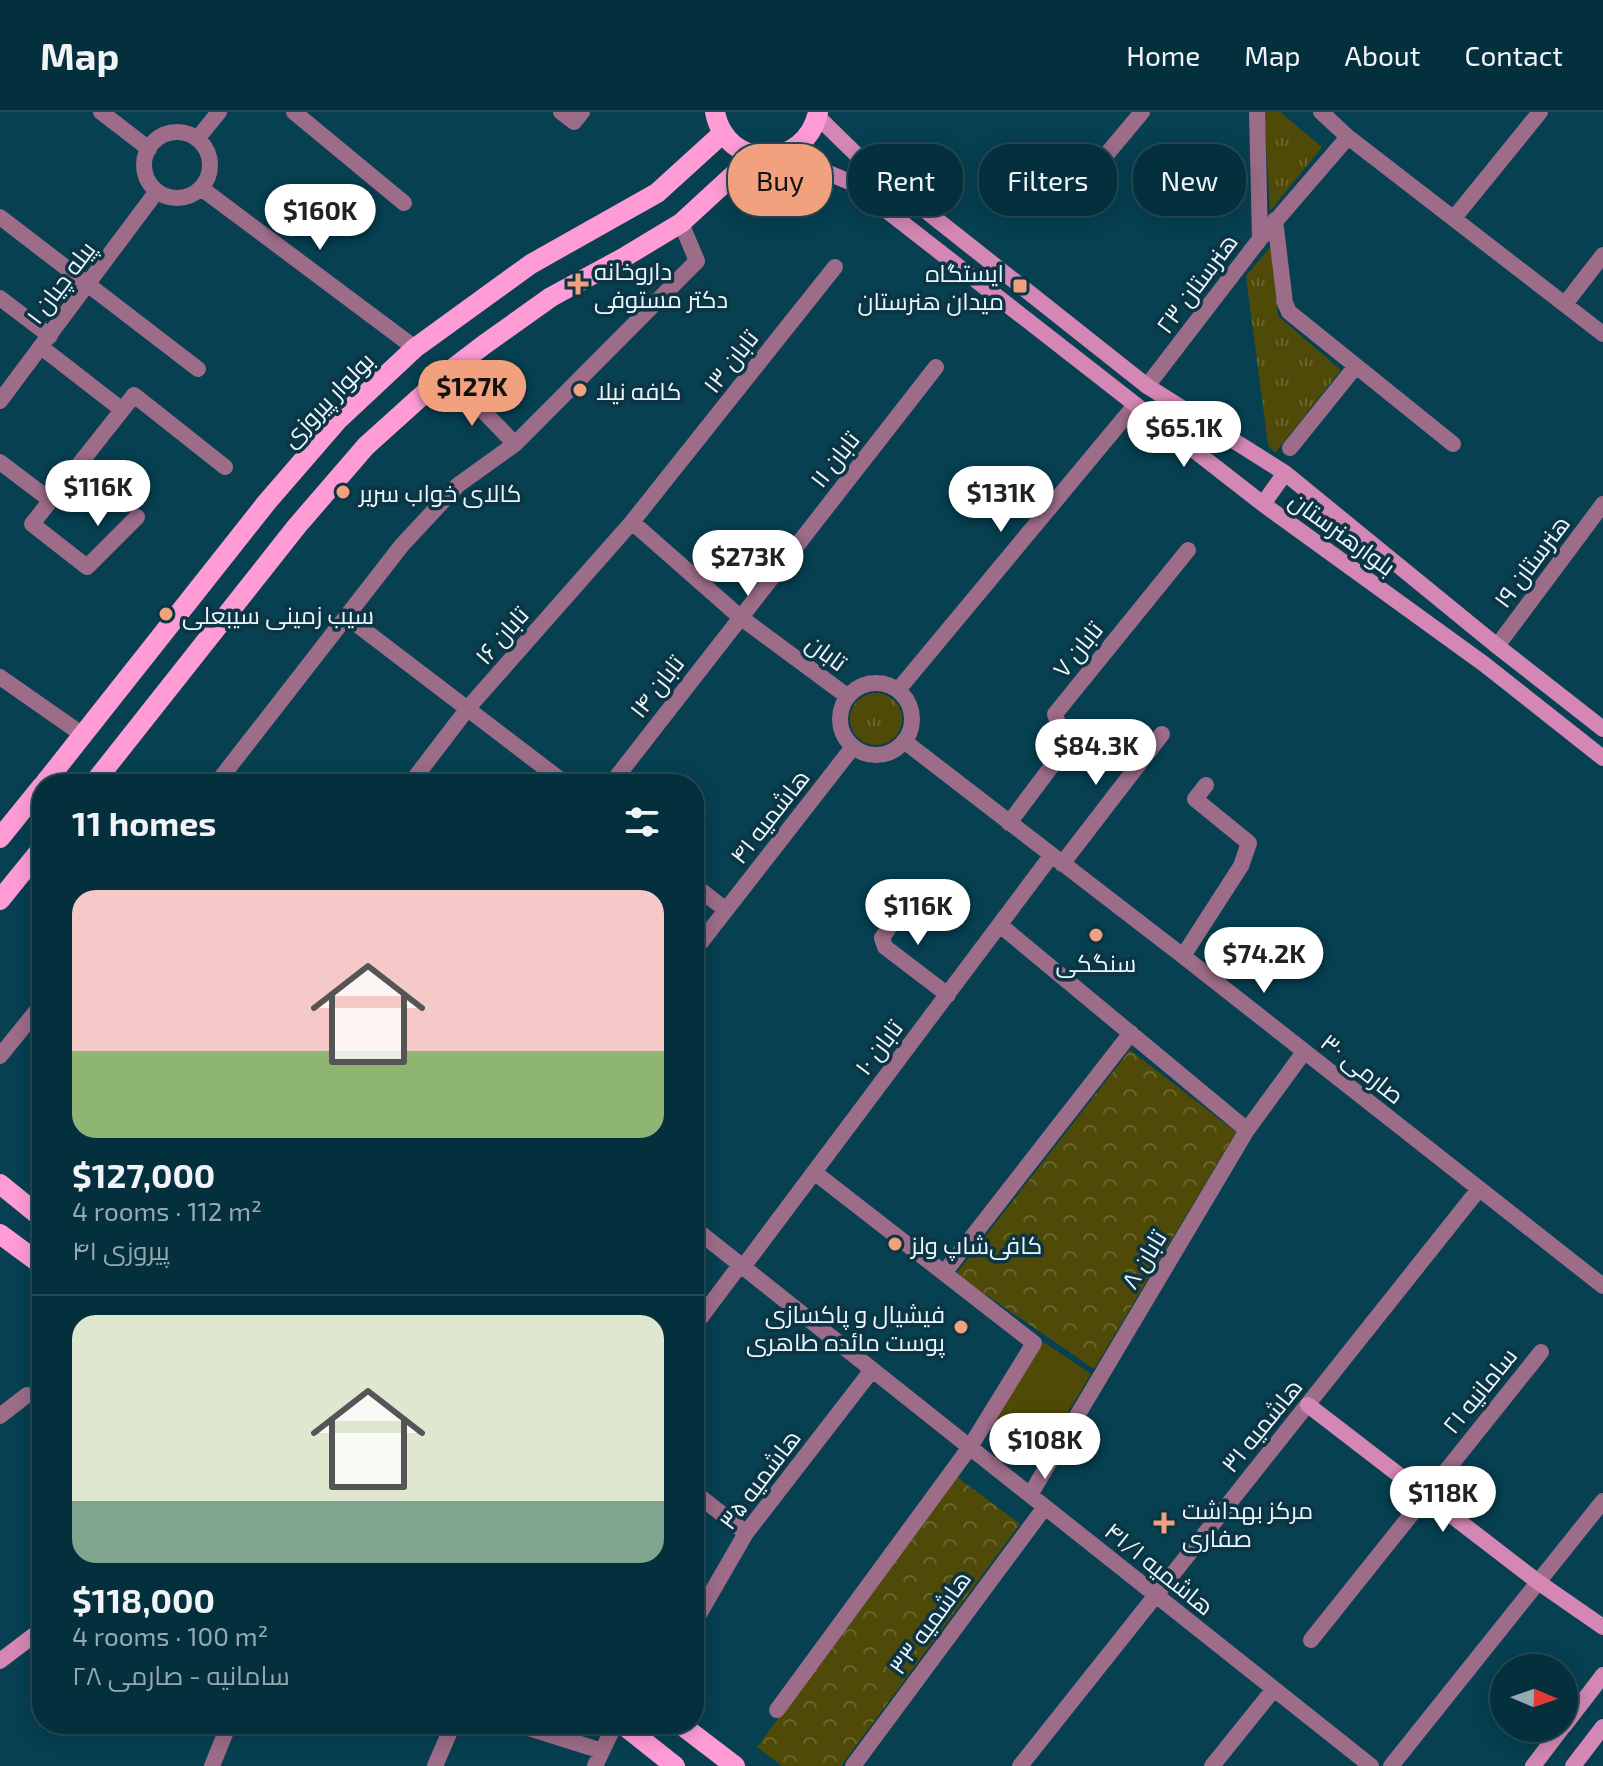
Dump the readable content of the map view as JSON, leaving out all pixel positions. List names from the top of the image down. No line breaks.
{"streets":{"main road":["بولوار پیروزی","بلوارهنرستان"],"street":["پیله چیان ۱","هنرستان ۲۳","تابان ۱۳","تابان ۱۱","هنرستان ۱۹","تابان ۱۶","تابان ۷","تابان","تابان ۱۴","هاشمیه ۴۱","تابان ۱۰","صارمی ۳۰","تابان ۸","سامانیه ۲۱","هاشمیه ۳۱","هاشمیه ۳۵","هاشمیه ۴۱/۱","هاشمیه ۳۳"]},"crossings":[["هنرستان ۲۳","بلوارهنرستان"],["تابان ۱۳","تابان ۱۶"],["تابان ۱۳","تابان"],["تابان ۱۱","تابان"],["تابان ۱۱","تابان ۱۴"],["بلوارهنرستان","هنرستان ۱۹"],["تابان ۱۶","تابان"],["تابان ۷","صارمی ۳۰"],["تابان","تابان ۱۴"],["تابان","هاشمیه ۴۱"],["تابان","صارمی ۳۰"],["هاشمیه ۴۱","صارمی ۳۰"],["تابان ۱۰","صارمی ۳۰"],["تابان ۱۰","هاشمیه ۴۱/۱"],["صارمی ۳۰","تابان ۸"],["صارمی ۳۰","هاشمیه ۳۱"],["تابان ۸","هاشمیه ۴۱/۱"],["هاشمیه ۳۱","هاشمیه ۴۱/۱"],["هاشمیه ۳۵","هاشمیه ۴۱/۱"],["هاشمیه ۴۱/۱","هاشمیه ۳۳"]],"places":{"health":["داروخانه دکتر مستوفی","مرکز بهداشت صفاری"],"transit":["ایستگاه میدان هنرستان"],"other":["کافه نیلا","کالای خواب سریر","سیب زمینی سیبعلی","سنگکی","کافی‌شاپ ولز","فیشیال و پاکسازی پوست مائده طاهری"]},"north":"right","page":{"header":"Map","nav":["Home","Map","About","Contact"],"chip":["Buy","Rent","Filters","New"],"price":["$160K","$127K","$65.1K","$116K","$131K","$273K","$84.3K","$116K","$74.2K","$108K","$118K"],"heading":"11 homes","list":[{"name":"$127,000","note":"4 rooms · 112 m² · پیروزی ۴۱"},{"name":"$118,000","note":"4 rooms · 100 m² · سامانیه - صارمی ۲۸"}]}}
